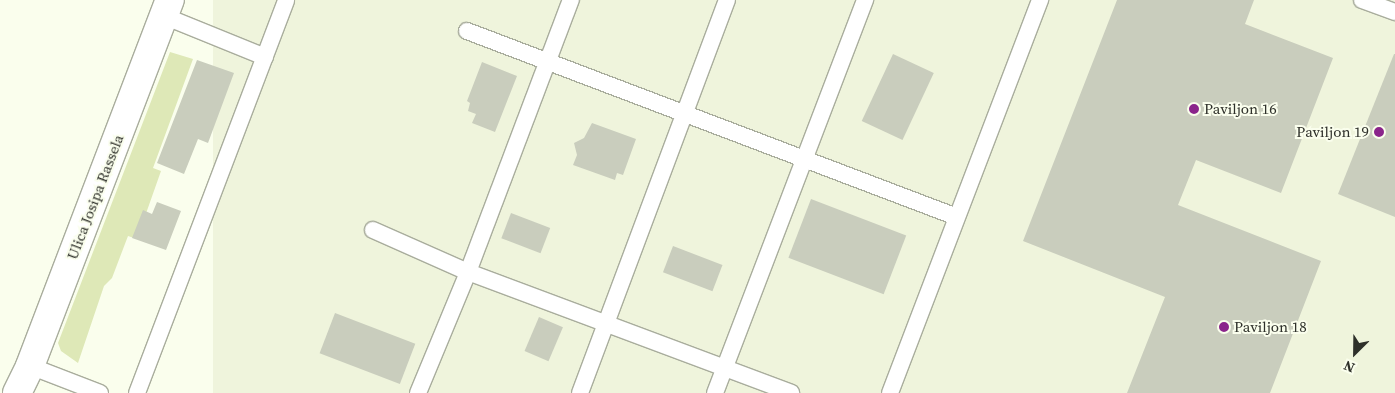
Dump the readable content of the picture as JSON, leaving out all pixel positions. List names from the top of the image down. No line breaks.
{"streets":{"street":["Ulica Josipa Rassela"]},"places":["Paviljon 16","Paviljon 19","Paviljon 18"],"north":"bottom left"}
